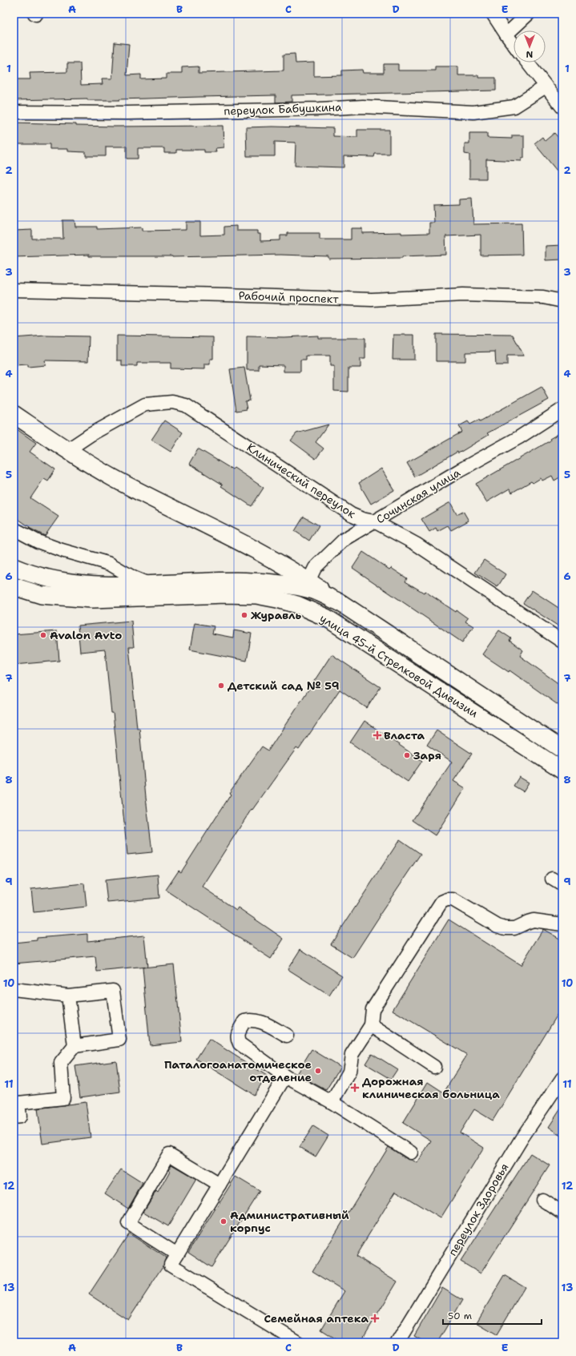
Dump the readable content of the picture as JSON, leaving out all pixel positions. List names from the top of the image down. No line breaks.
{"streets":{"main road":["улица 45-й Стрелковой Дивизии"],"street":["переулок Бабушкина","Рабочий проспект","Клинический переулок","Сочинская улица","переулок Здоровья"]},"crossings":[["Клинический переулок","Сочинская улица"],["Клинический переулок","улица 45-й Стрелковой Дивизии"],["Сочинская улица","улица 45-й Стрелковой Дивизии"]],"places":{"other":["Журавль","Avalon Avto","Детский сад № 59","Заря","Паталогоанатомическое отделение","Административный корпус"],"health":["Власта","Дорожная клиническая больница","Семейная аптека"]},"scale_bar":"50 m","north":"bottom","grid":{"columns":["A","B","C","D","E"],"rows":["1","2","3","4","5","6","7","8","9","10","11","12","13"]}}
